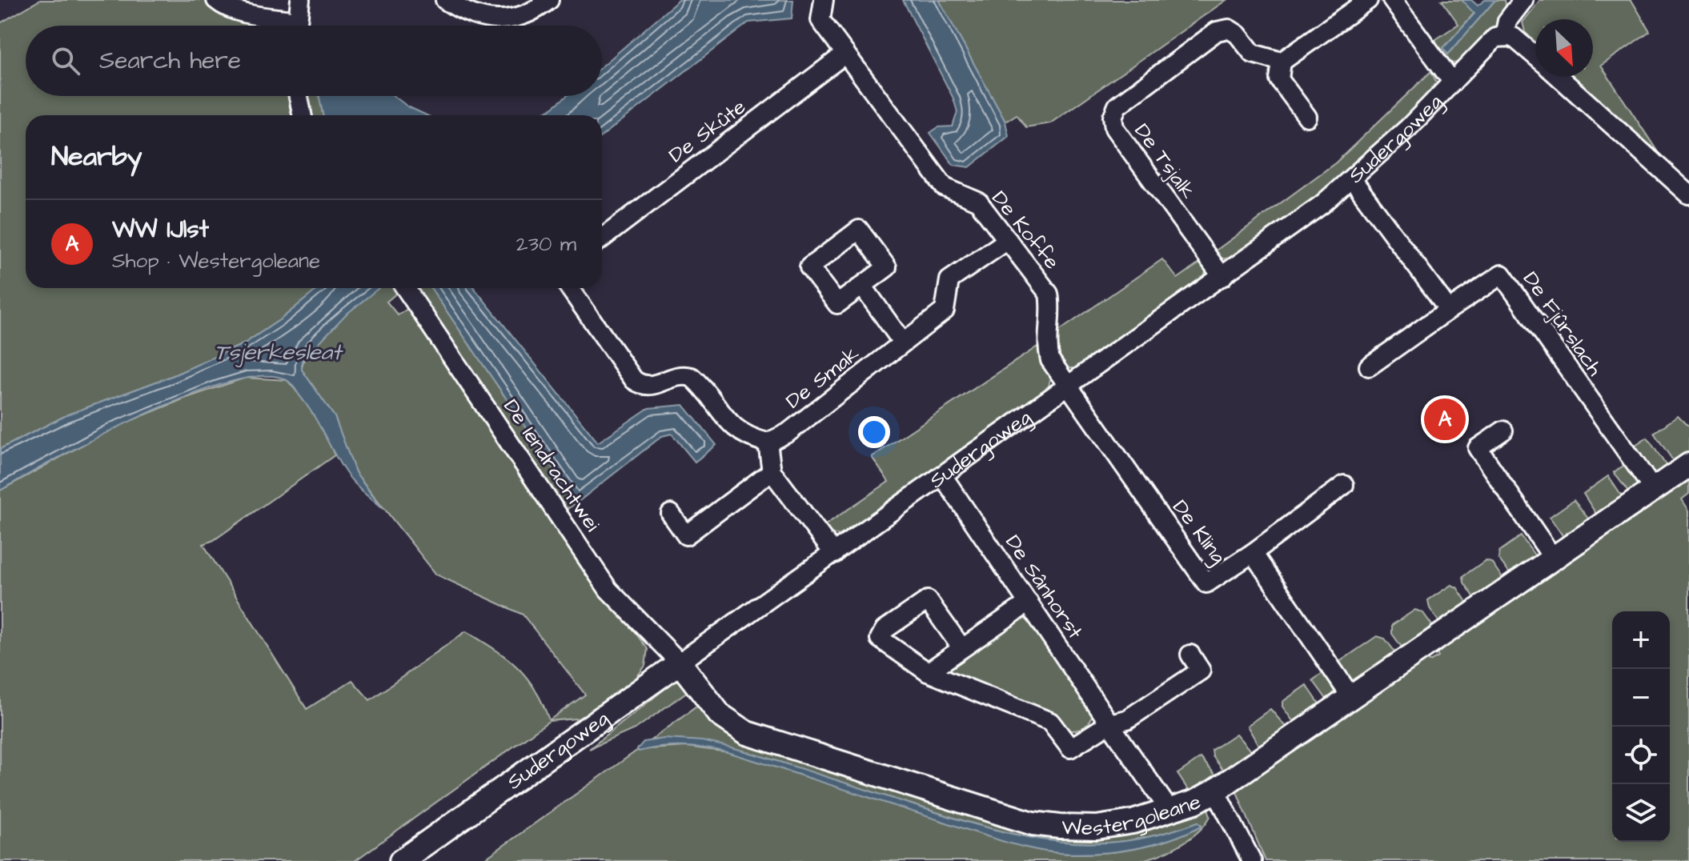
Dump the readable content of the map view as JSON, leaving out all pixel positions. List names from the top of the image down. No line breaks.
{"streets":{"street":["De Skûte","Sudergoweg","De Tsjalk","De Koffe","De Fjûrslach","De Smak","De Iendrachtwei","De Kling","De Sânhorst","Westergoleane"]},"crossings":[["De Skûte","De Koffe"],["Sudergoweg","De Tsjalk"],["Sudergoweg","De Koffe"],["Sudergoweg","De Iendrachtwei"],["Sudergoweg","De Kling"],["Sudergoweg","De Sânhorst"],["Sudergoweg","Westergoleane"],["De Koffe","De Smak"],["De Koffe","De Kling"],["De Fjûrslach","Westergoleane"],["De Iendrachtwei","Westergoleane"],["De Kling","Westergoleane"],["De Sânhorst","Westergoleane"]],"water":["Tsjerkesleat"],"north":"bottom right","page":{"search":"Search here","heading":"Nearby","list":[{"mark":"A","name":"WW IJlst","note":"Shop · Westergoleane","value":"230 m"}],"pins":"A","map_buttons":["+","−"]}}
